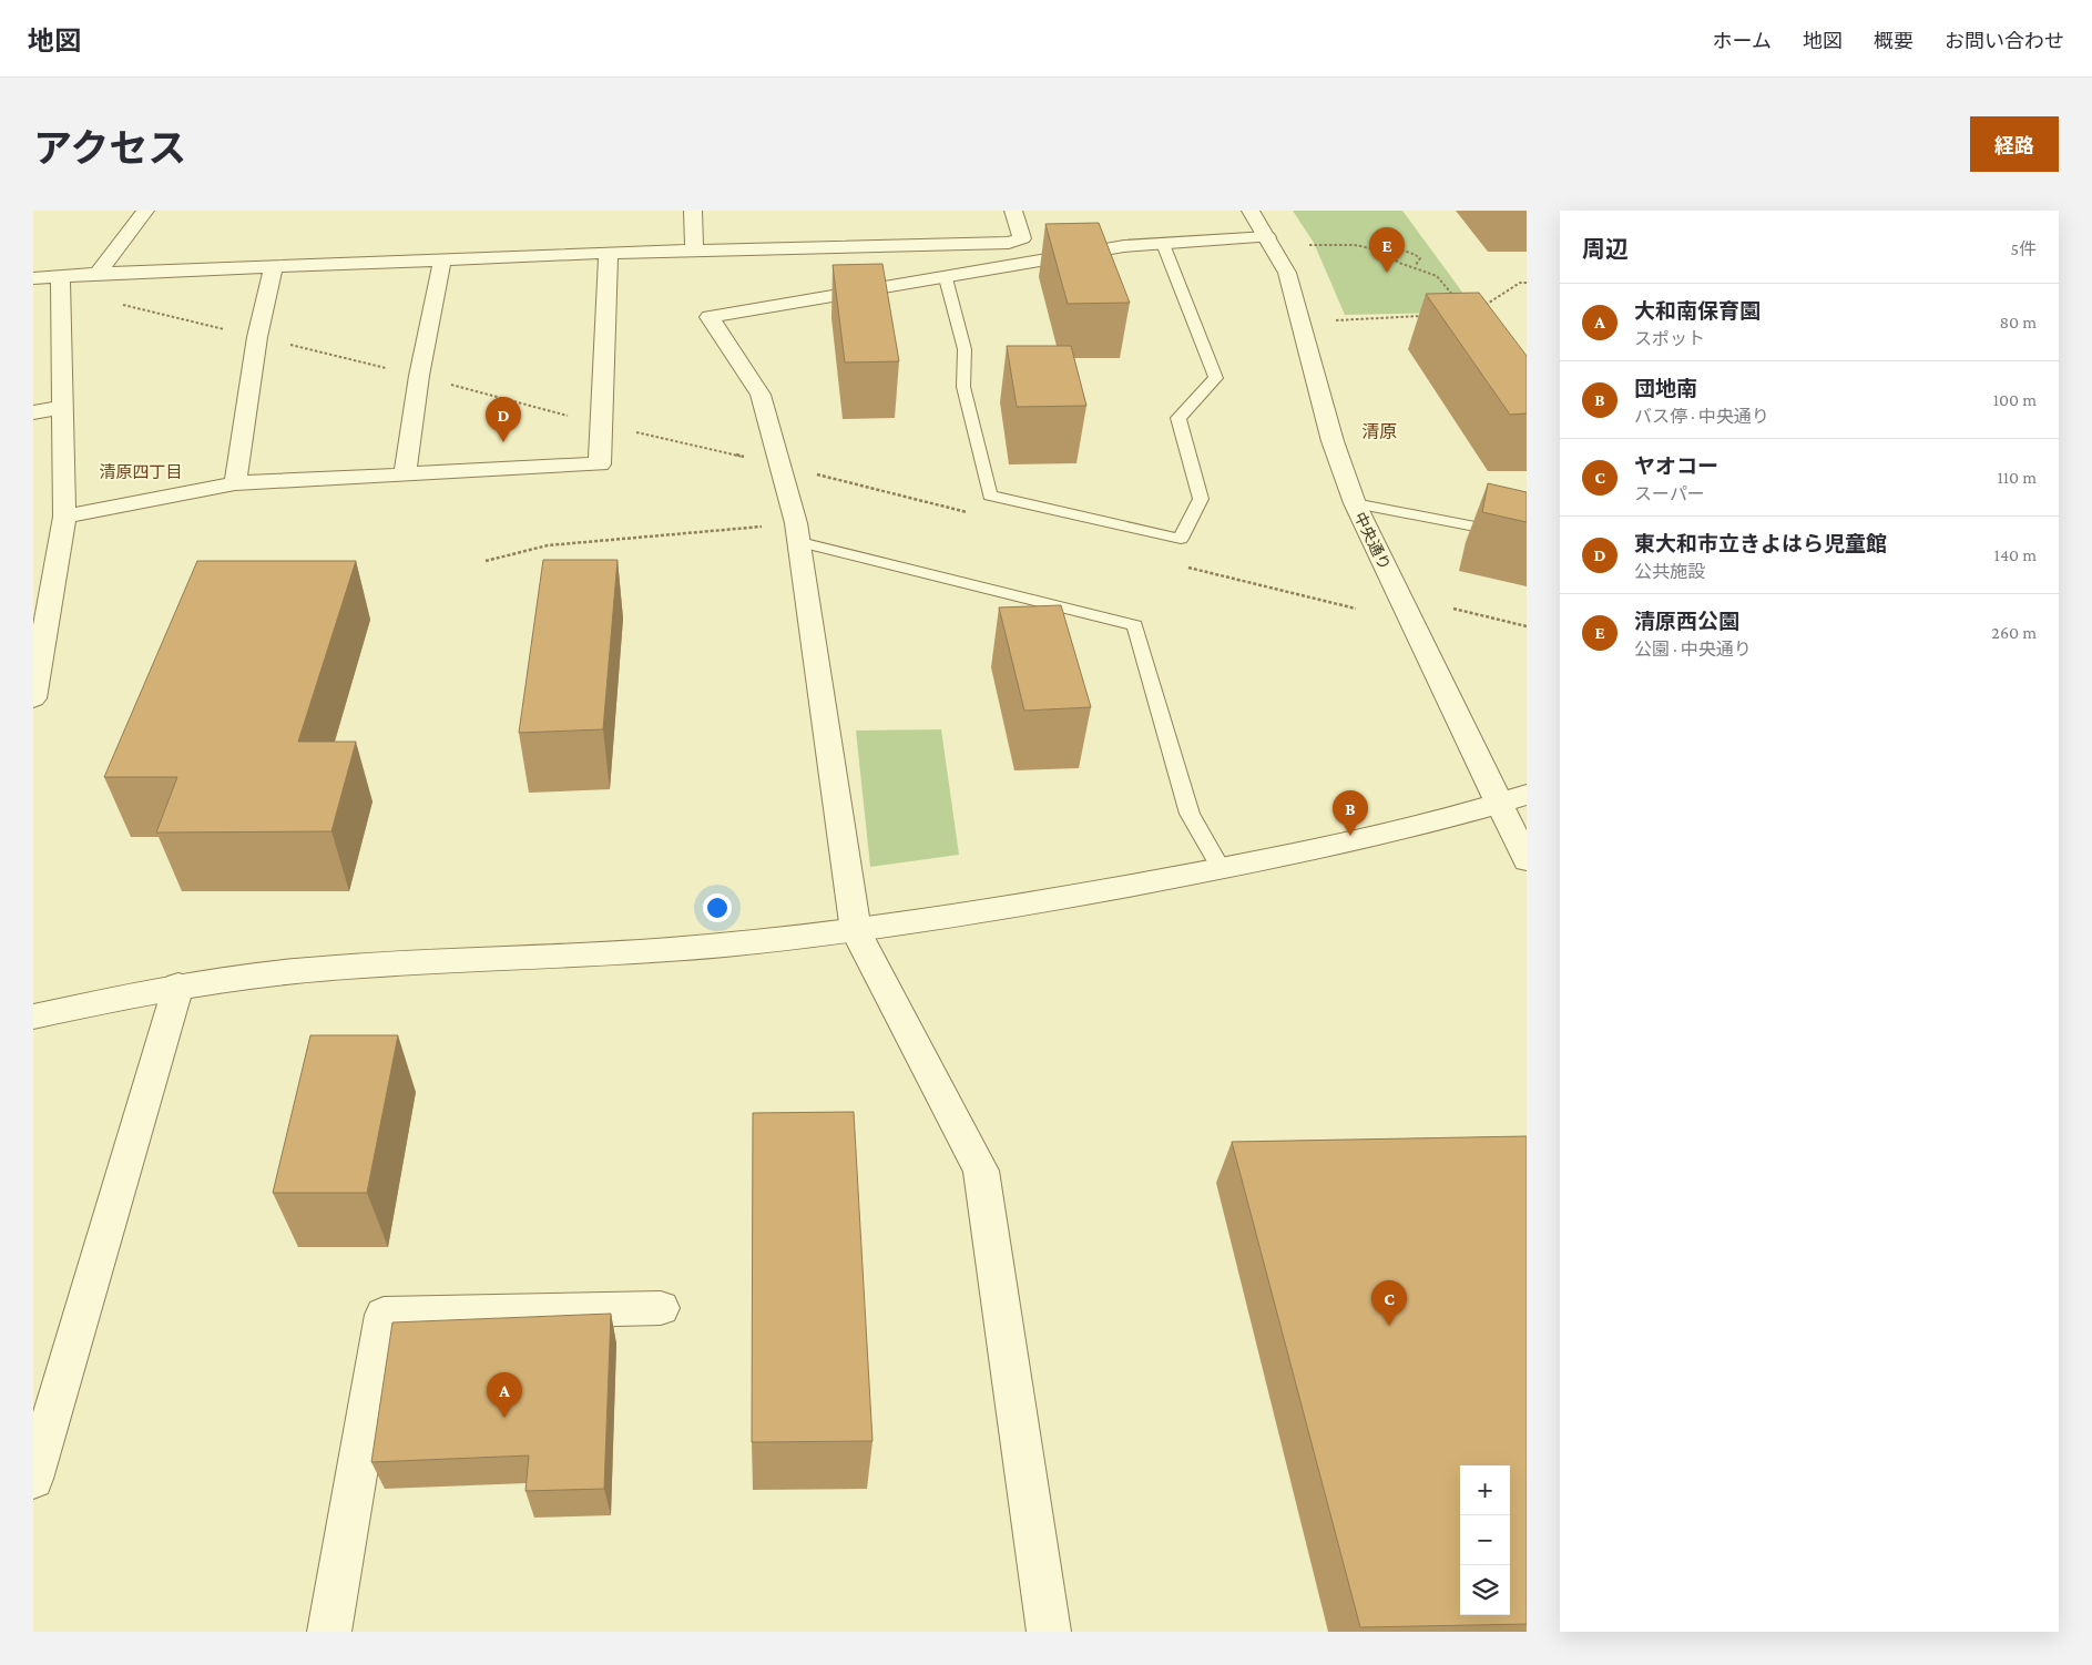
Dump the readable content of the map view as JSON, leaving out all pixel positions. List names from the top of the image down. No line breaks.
{"streets":{"street":["中央通り"]},"districts":["清原","清原四丁目"],"page":{"header":"地図","nav":["ホーム","地図","概要","お問い合わせ"],"title":"アクセス","buttons":"経路","heading":["周辺","5件"],"pins":["E","D","B","C","A"],"list":[{"mark":"A","name":"大和南保育園","note":"スポット","value":"80 m"},{"mark":"B","name":"団地南","note":"バス停 · 中央通り","value":"100 m"},{"mark":"C","name":"ヤオコー","note":"スーパー","value":"110 m"},{"mark":"D","name":"東大和市立きよはら児童館","note":"公共施設","value":"140 m"},{"mark":"E","name":"清原西公園","note":"公園 · 中央通り","value":"260 m"}],"map_buttons":["+","−"]}}
